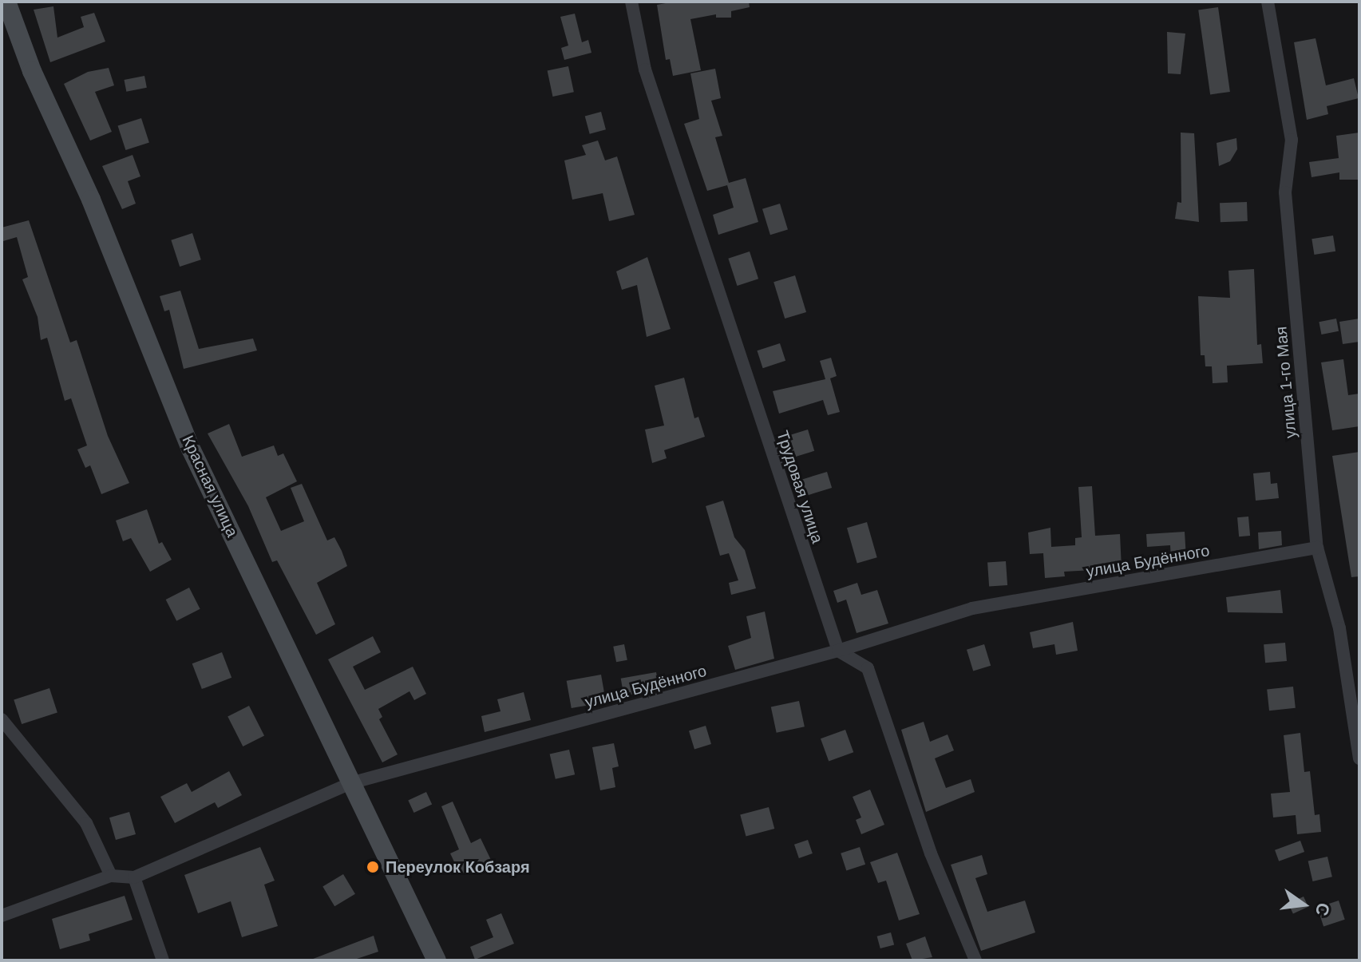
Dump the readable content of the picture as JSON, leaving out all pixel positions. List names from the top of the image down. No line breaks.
{"streets":{"main road":["Красная улица"],"street":["улица 1-го Мая","Трудовая улица","улица Будённого"]},"crossings":[["улица 1-го Мая","улица Будённого"],["Красная улица","улица Будённого"],["Трудовая улица","улица Будённого"]],"places":["Переулок Кобзаря"],"north":"right"}
